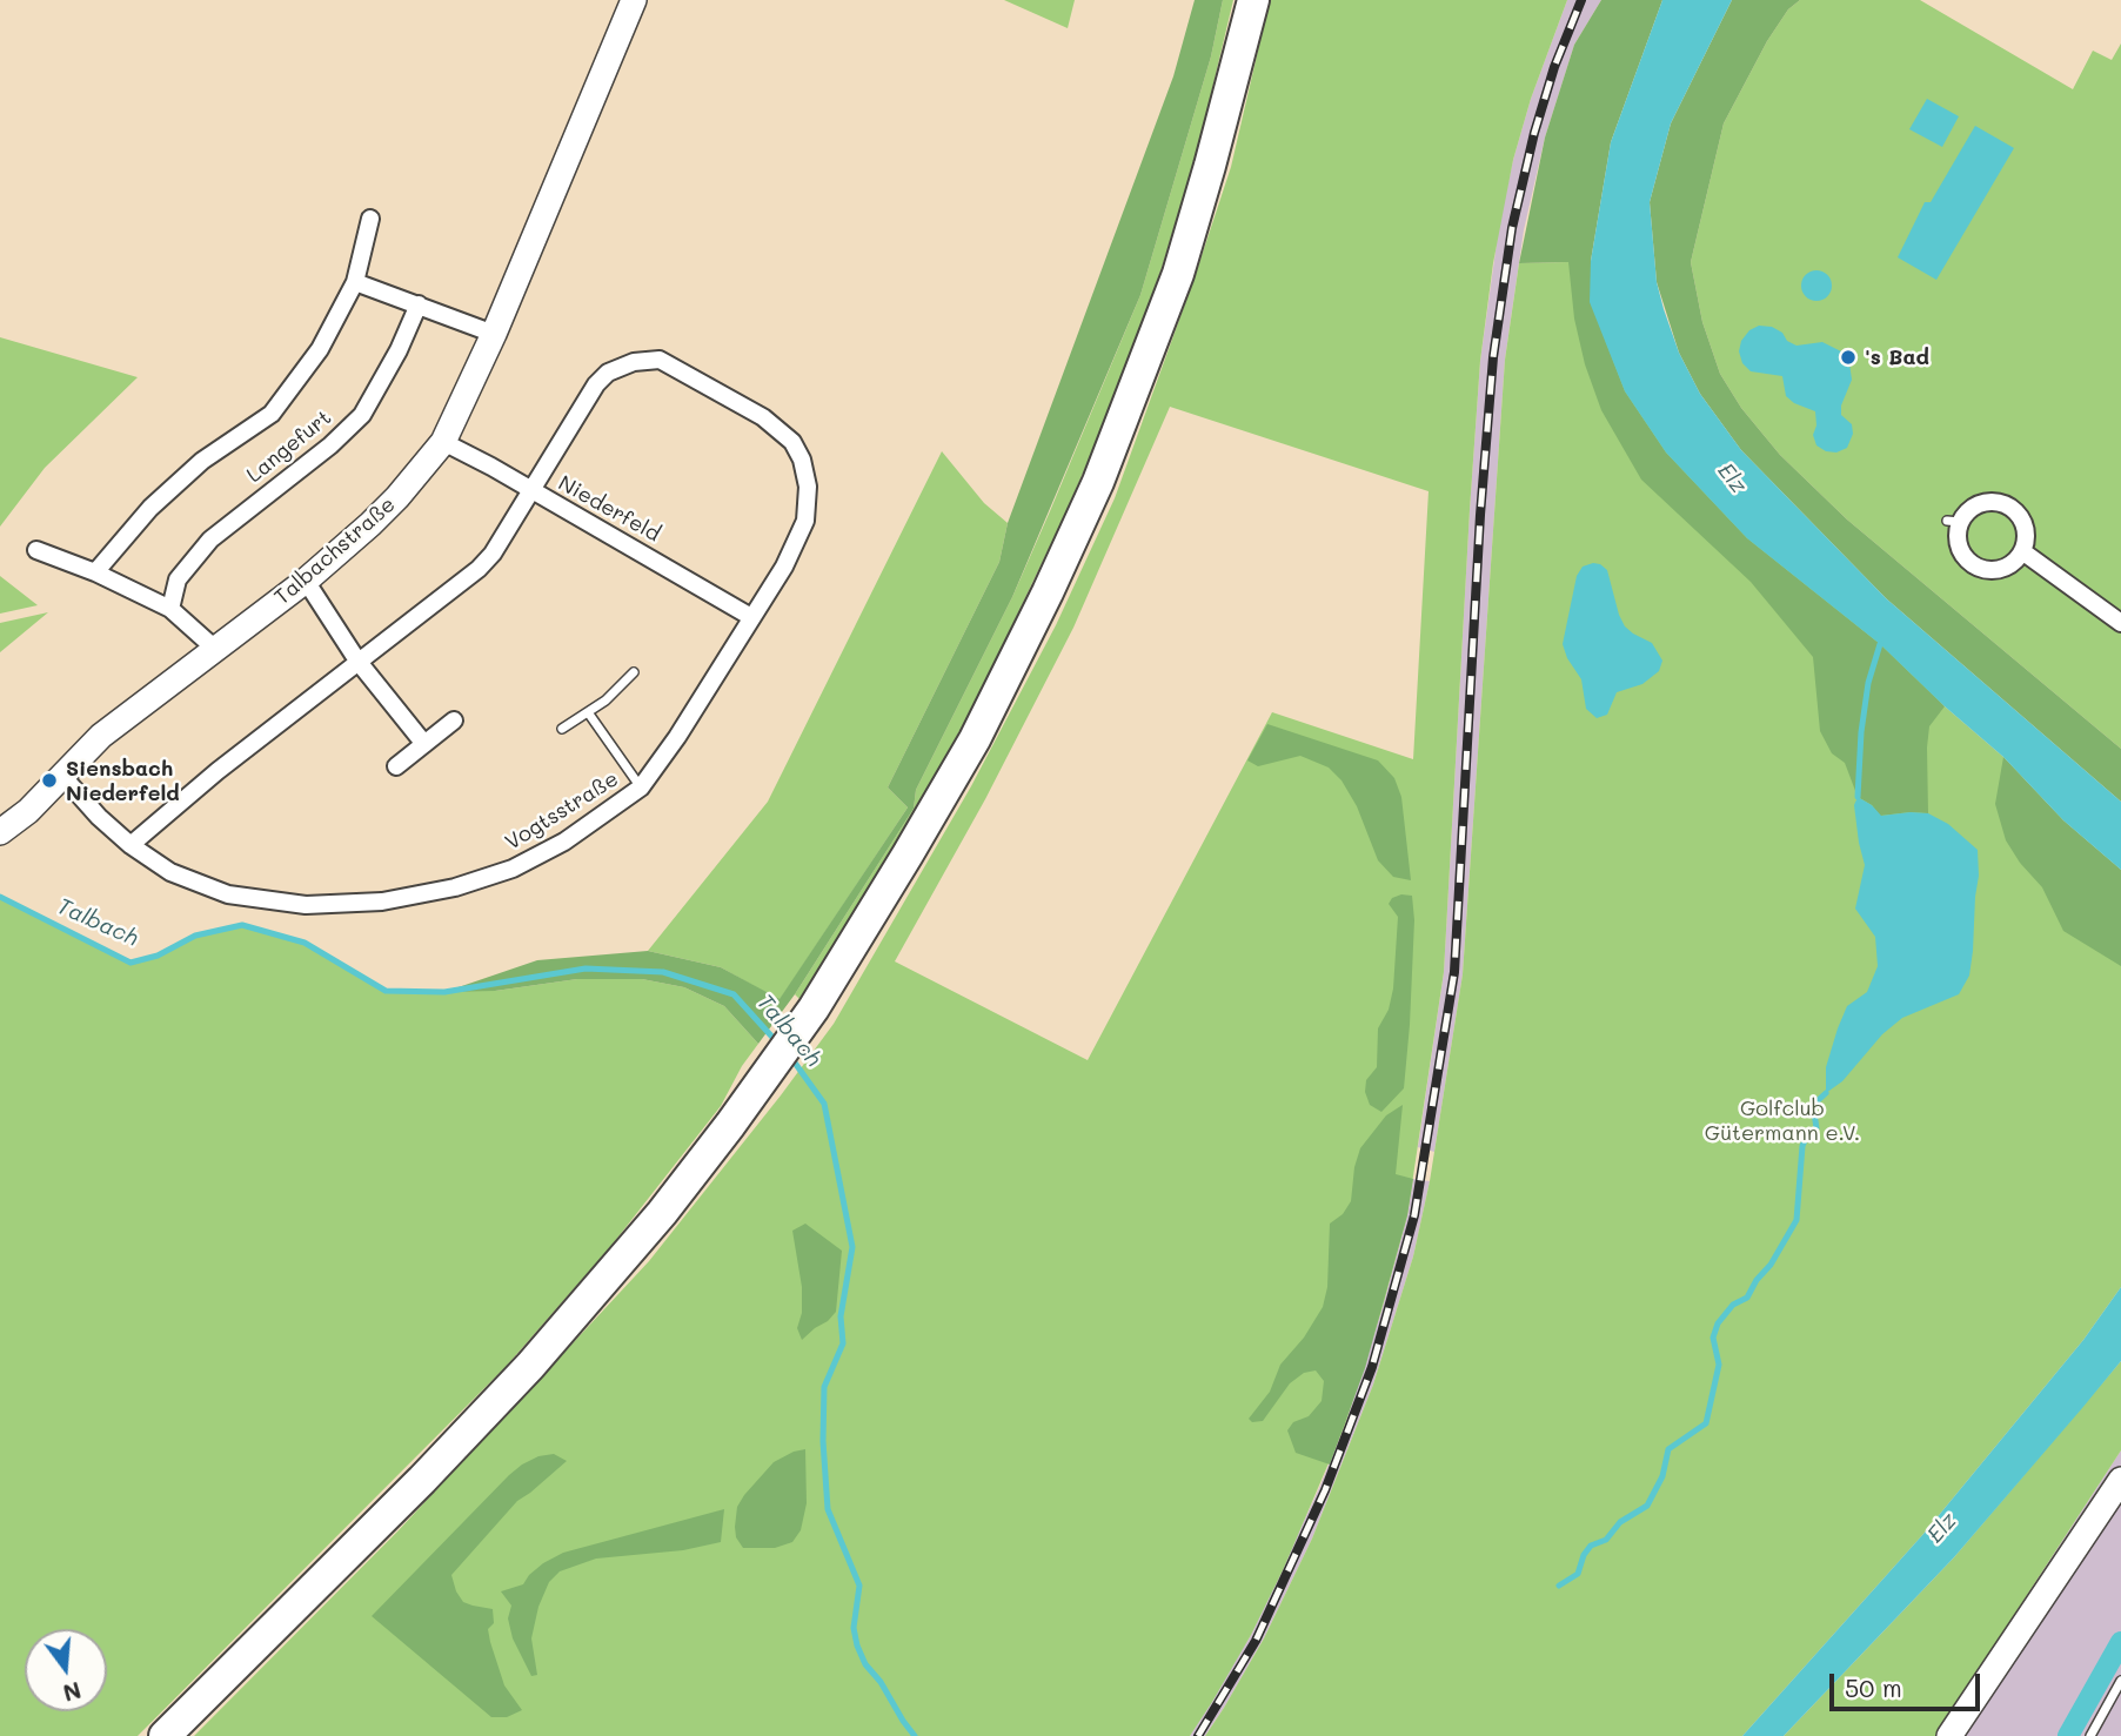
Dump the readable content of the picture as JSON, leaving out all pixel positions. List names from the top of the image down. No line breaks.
{"streets":{"street":["Langefurt","Niederfeld","Talbachstraße","Vogtsstraße"]},"crossings":[["Niederfeld","Talbachstraße"],["Niederfeld","Vogtsstraße"],["Talbachstraße","Vogtsstraße"]],"water":["Elz","Talbach"],"parks":["Golfclub Gütermann e.V."],"places":["'s Bad","Siensbach Niederfeld"],"scale_bar":"50 m","north":"bottom"}
